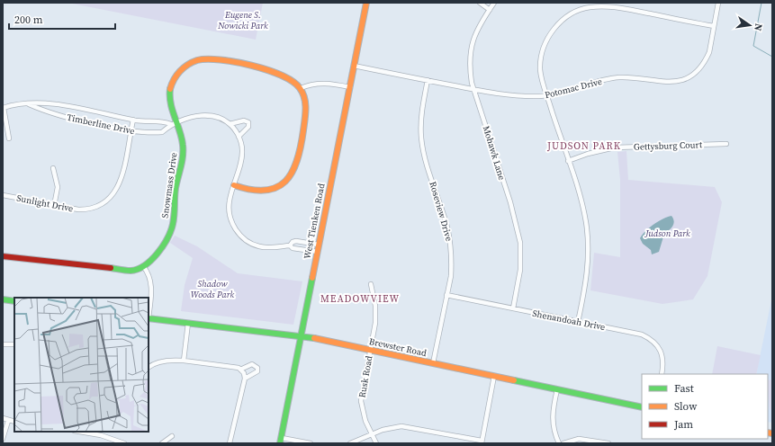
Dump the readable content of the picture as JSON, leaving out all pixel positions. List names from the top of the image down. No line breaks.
{"streets":{"street":["Potomac Drive","Timberline Drive","Gettysburg Court","Mohawk Lane","Snowmass Drive","Sunlight Drive","Roseview Drive","West Tienken Road","Shenandoah Drive","Brewster Road","Rusk Road"]},"crossings":[["Potomac Drive","Mohawk Lane"],["Potomac Drive","Roseview Drive"],["Potomac Drive","West Tienken Road"],["Timberline Drive","Snowmass Drive"],["Timberline Drive","Sunlight Drive"],["Timberline Drive","West Tienken Road"],["Mohawk Lane","Shenandoah Drive"],["Roseview Drive","Shenandoah Drive"],["Roseview Drive","Brewster Road"],["West Tienken Road","Brewster Road"],["Brewster Road","Rusk Road"]],"districts":["JUDSON PARK","MEADOWVIEW"],"parks":["Eugene S. Nowicki Park","Judson Park","Shadow Woods Park"],"legend":["Fast","Slow","Jam"],"scale_bar":"200 m","north":"right"}
